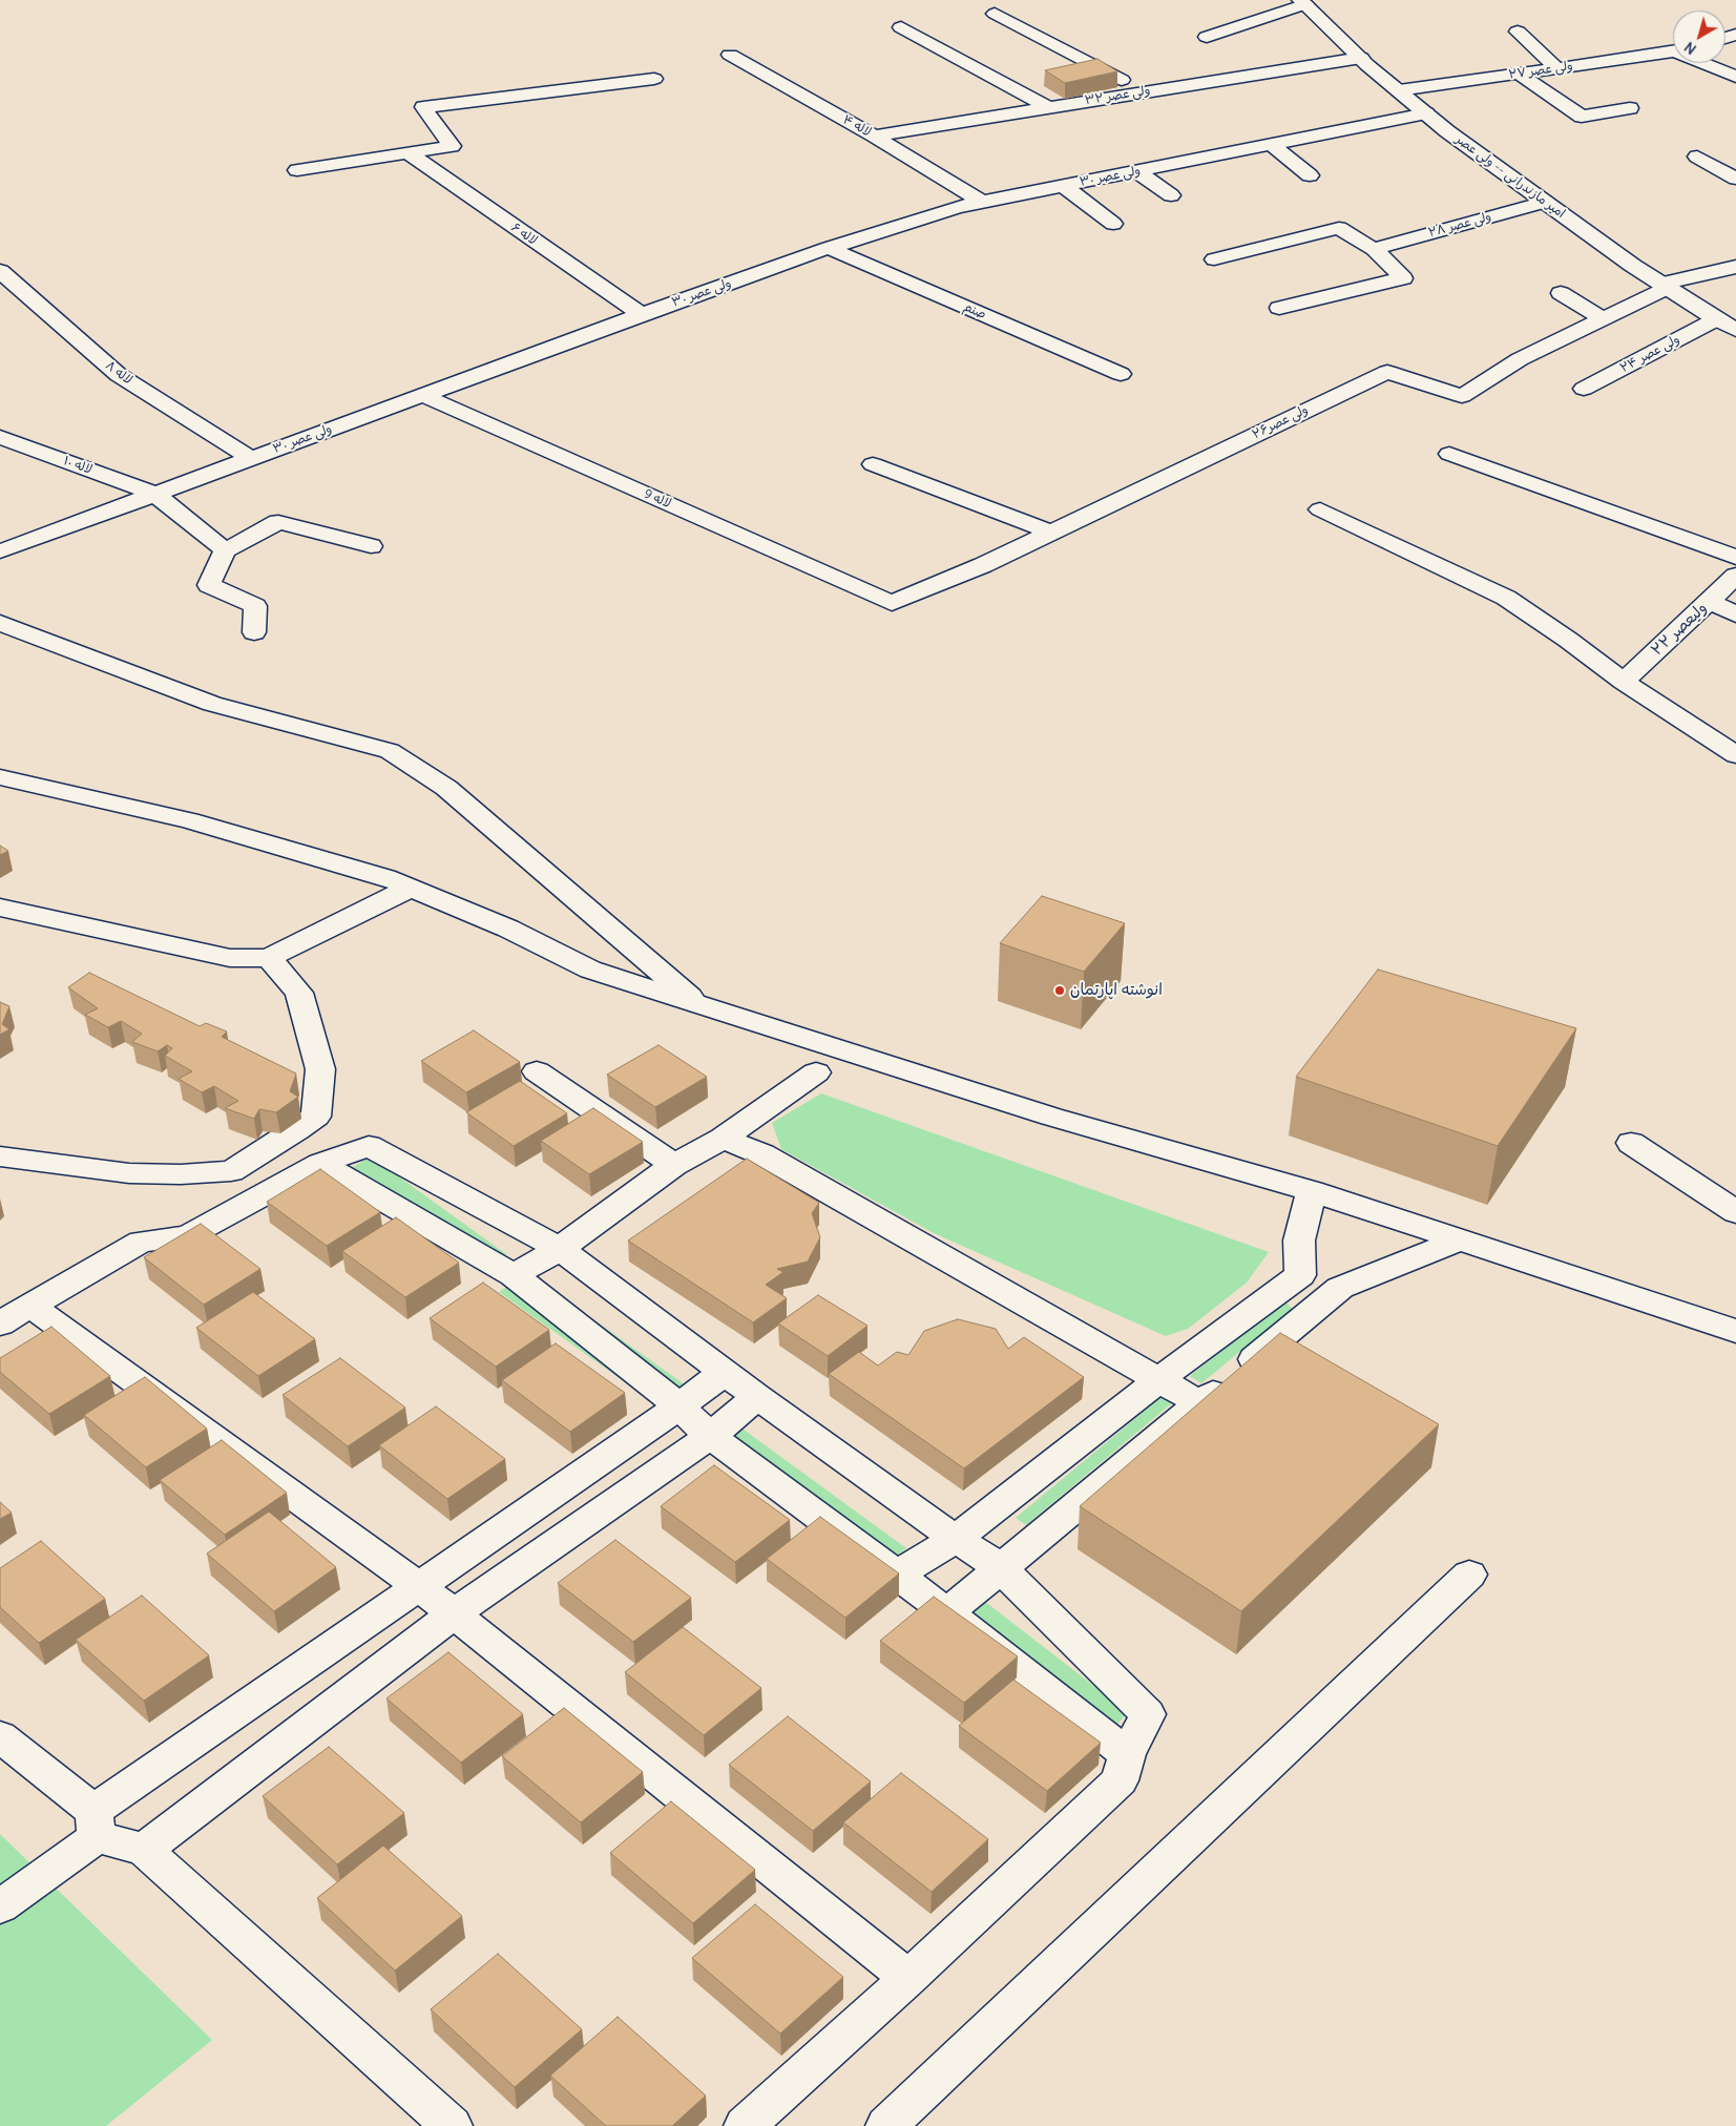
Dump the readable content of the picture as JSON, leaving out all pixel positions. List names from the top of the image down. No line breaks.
{"streets":{"street":["ولی عصر ۲۷","ولی عصر ۳۲","لاله ۴","ولی عصر ۳۰","امیر مازندرانی -- ولی عصر","ولی عصر ۲۸","لاله ۶","صنم","ولی عصر ۲۴","لاله ۸","ولی عصر۲۶","لاله ۱۰","لاله 9","ولیعصر ۲۲"]},"crossings":[["ولی عصر ۲۷","امیر مازندرانی -- ولی عصر"],["ولی عصر ۳۲","لاله ۴"],["ولی عصر ۳۲","امیر مازندرانی -- ولی عصر"],["لاله ۴","ولی عصر ۳۰"],["ولی عصر ۳۰","امیر مازندرانی -- ولی عصر"],["ولی عصر ۳۰","لاله ۶"],["ولی عصر ۳۰","صنم"],["ولی عصر ۳۰","لاله ۸"],["ولی عصر ۳۰","لاله ۱۰"],["ولی عصر ۳۰","لاله 9"],["امیر مازندرانی -- ولی عصر","ولی عصر ۲۸"],["امیر مازندرانی -- ولی عصر","ولی عصر ۲۴"],["امیر مازندرانی -- ولی عصر","ولی عصر۲۶"],["ولی عصر۲۶","لاله 9"]],"places":["انوشته اپارتمان"],"north":"bottom left"}
